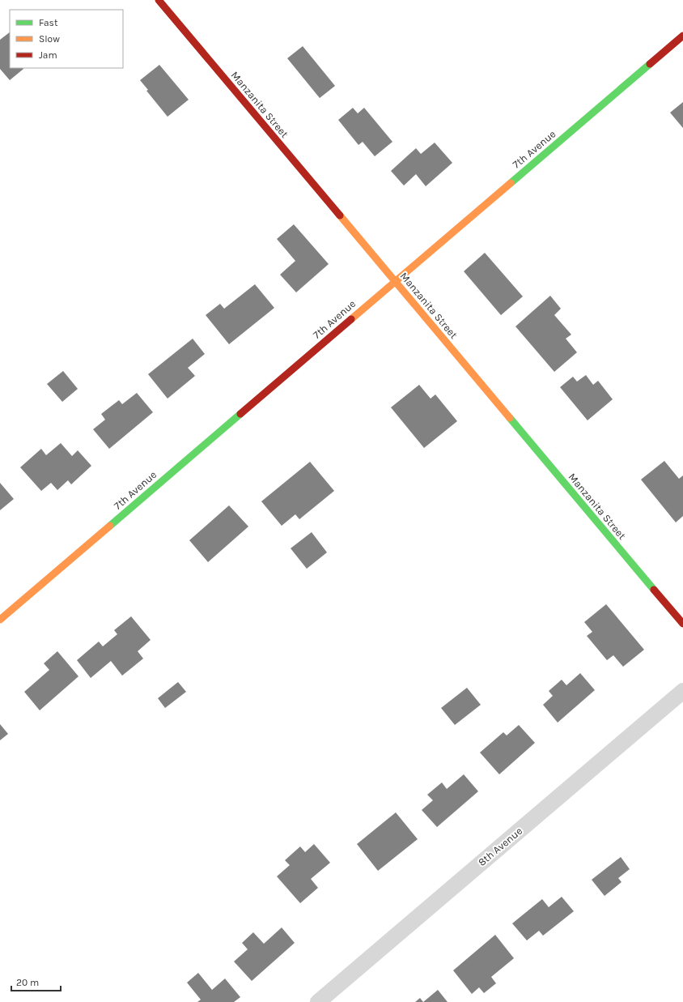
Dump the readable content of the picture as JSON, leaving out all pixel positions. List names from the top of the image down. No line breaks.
{"streets":{"street":["Manzanita Street","7th Avenue","8th Avenue"]},"crossings":[["Manzanita Street","7th Avenue"]],"legend":["Fast","Slow","Jam"],"scale_bar":"20 m"}
